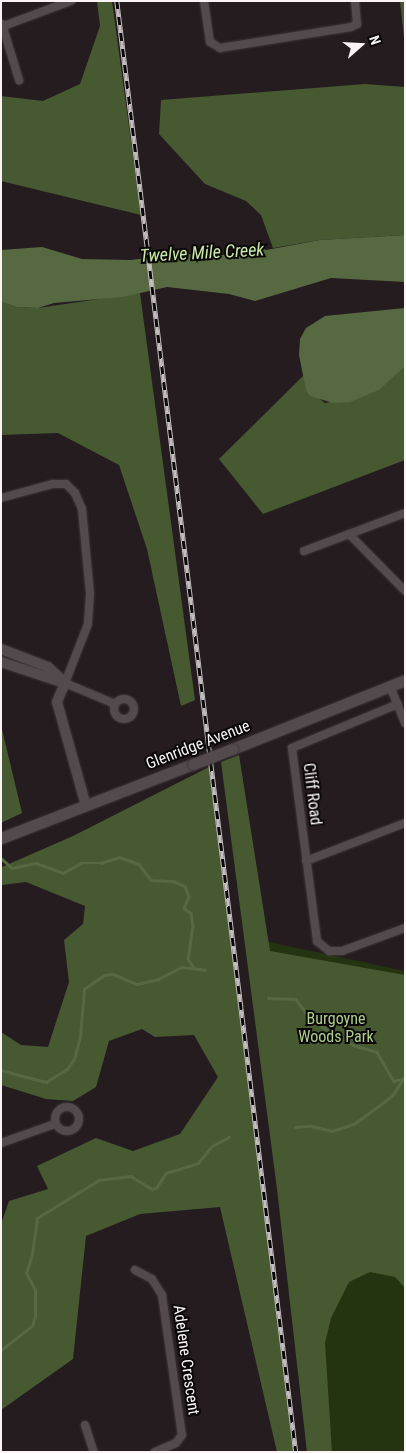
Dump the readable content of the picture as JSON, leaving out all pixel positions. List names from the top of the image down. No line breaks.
{"streets":{"main road":["Glenridge Avenue"],"street":["Cliff Road","Adelene Crescent"]},"water":["Twelve Mile Creek"],"parks":["Burgoyne Woods Park"],"north":"right"}
